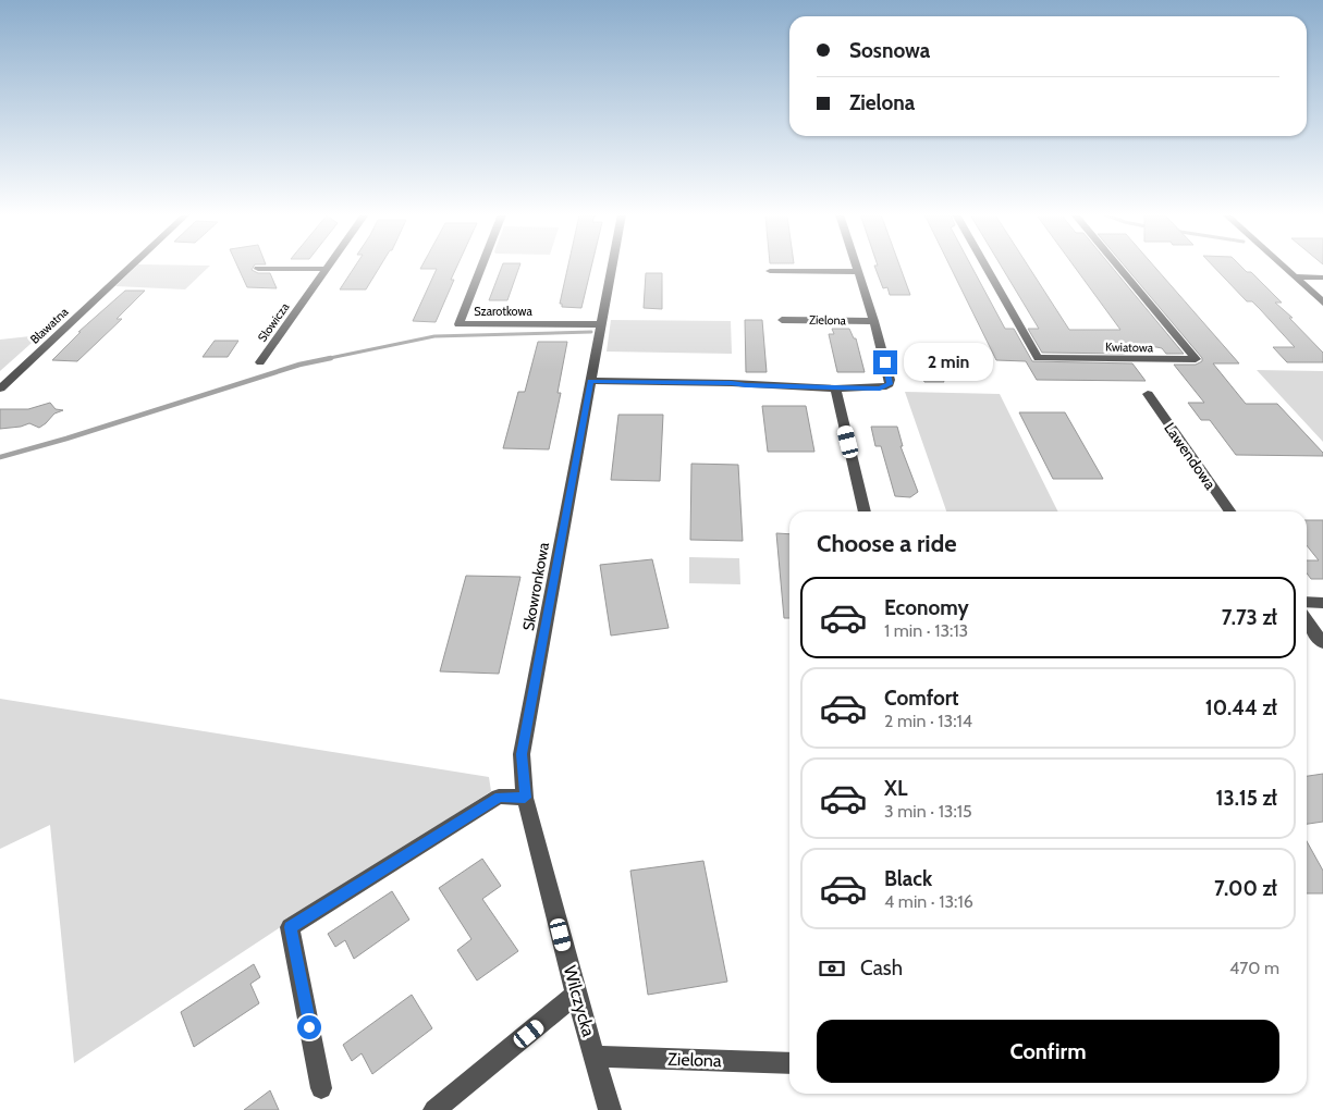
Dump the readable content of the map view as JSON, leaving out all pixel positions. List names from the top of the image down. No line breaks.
{"streets":{"street":["Szarotkowa","Zielona","Słowicza","Bławatna","Kwiatowa","Lawendowa","Skowronkowa","Wilczycka"]},"crossings":[["Szarotkowa","Skowronkowa"],["Zielona","Wilczycka"],["Skowronkowa","Wilczycka"]],"page":{"banner":["Sosnowa","Zielona"],"bubble":"2 min","heading":"Choose a ride","list":[{"name":"Economy","note":"1 min · 13:13","value":"7.73 zł"},{"name":"Comfort","note":"2 min · 13:14","value":"10.44 zł"},{"name":"XL","note":"3 min · 13:15","value":"13.15 zł"},{"name":"Black","note":"4 min · 13:16","value":"7.00 zł"}],"pay":["Cash","470 m"],"buttons":"Confirm"}}
